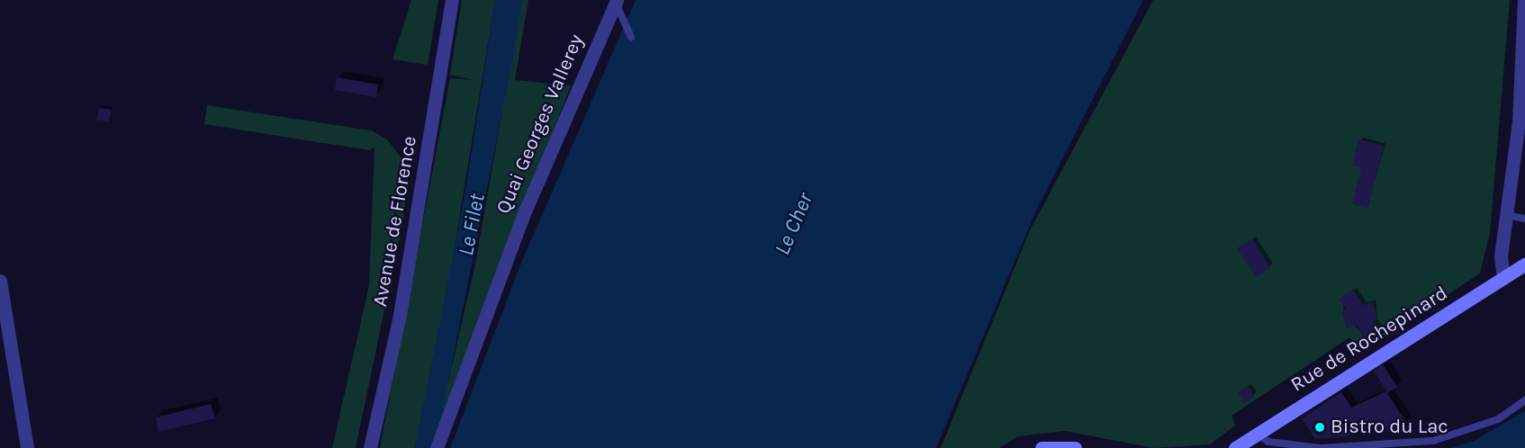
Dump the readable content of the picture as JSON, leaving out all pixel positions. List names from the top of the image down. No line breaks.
{"streets":{"street":["Quai Georges Vallerey","Avenue de Florence","Rue de Rochepinard"]},"water":["Le Cher","Le Filet"],"places":["Bistro du Lac"]}
